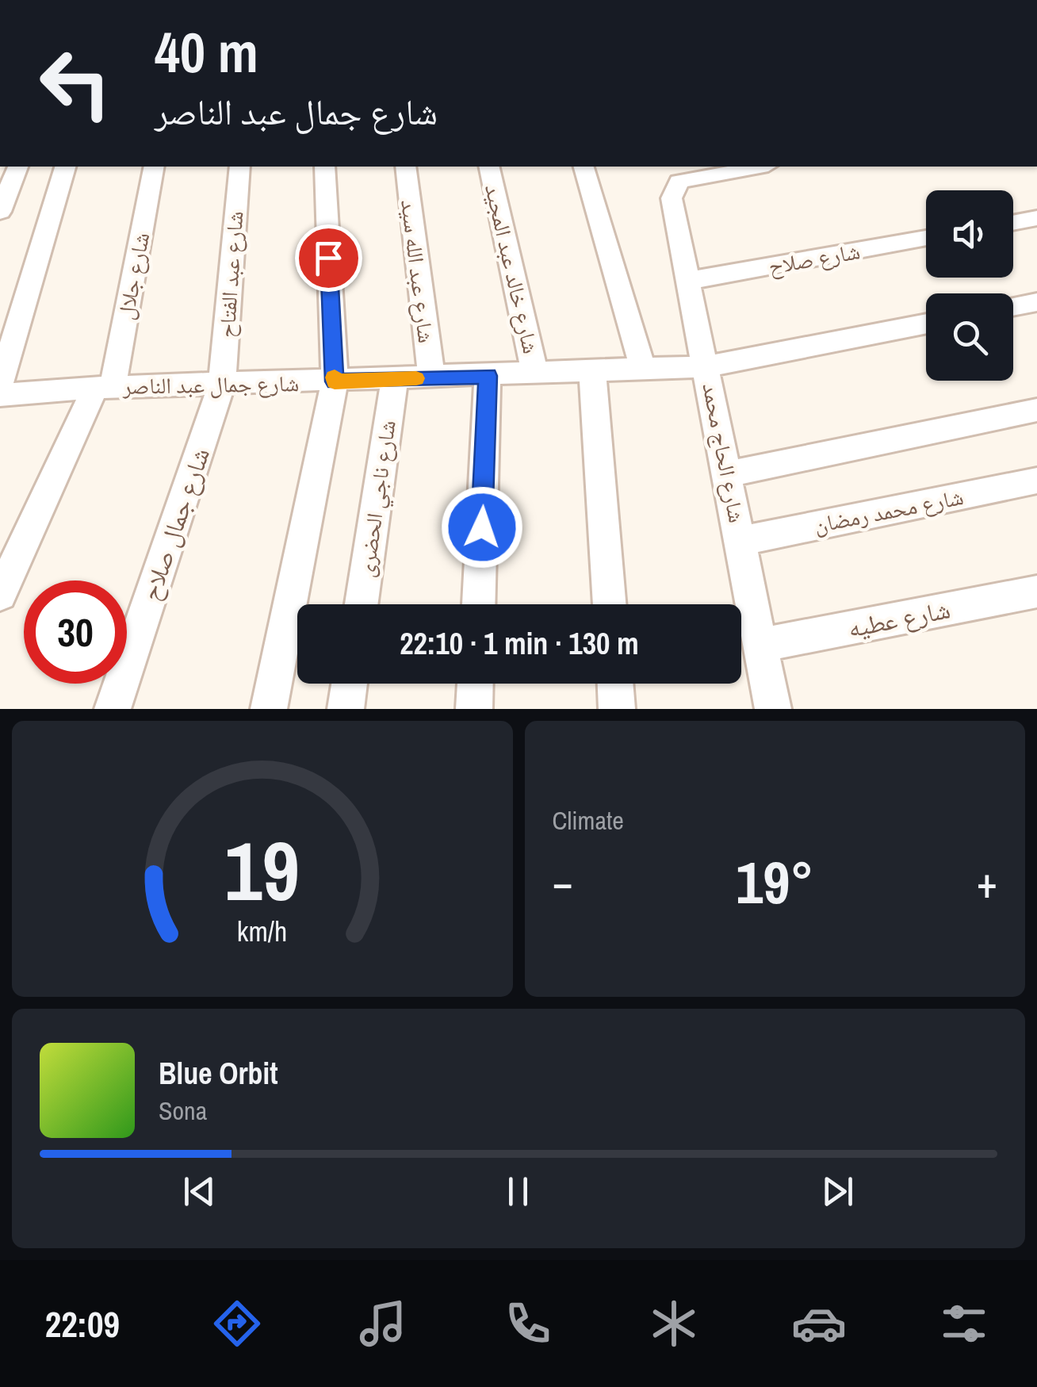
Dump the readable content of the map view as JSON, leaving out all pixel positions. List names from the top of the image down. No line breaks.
{"streets":{"street":["شارع صلاح","شارع خالد عبد المجيد","شارع عبد الله سيد","شارع عبد الفتاح","شارع جلال","شارع جمال عبد الناصر","شارع الحاج محمد","شارع ناجي الحضرى","شارع محمد رمضان","شارع جمال صلاح","شارع عطيه"]},"crossings":[["شارع صلاح","شارع الحاج محمد"],["شارع خالد عبد المجيد","شارع جمال عبد الناصر"],["شارع عبد الله سيد","شارع جمال عبد الناصر"],["شارع عبد الفتاح","شارع جمال عبد الناصر"],["شارع عبد الفتاح","شارع جمال صلاح"],["شارع جلال","شارع جمال عبد الناصر"],["شارع جمال عبد الناصر","شارع الحاج محمد"],["شارع جمال عبد الناصر","شارع ناجي الحضرى"],["شارع جمال عبد الناصر","شارع جمال صلاح"],["شارع الحاج محمد","شارع محمد رمضان"],["شارع الحاج محمد","شارع عطيه"]],"page":{"turn":["40 m","شارع جمال عبد الناصر"],"limit":"30","trip":"22:10 · 1 min · 130 m","tile":"Climate","heat":["−","19°","+"],"song":["Blue Orbit","Sona"],"tabs":"22:09","gauge":["19","km/h"]}}
